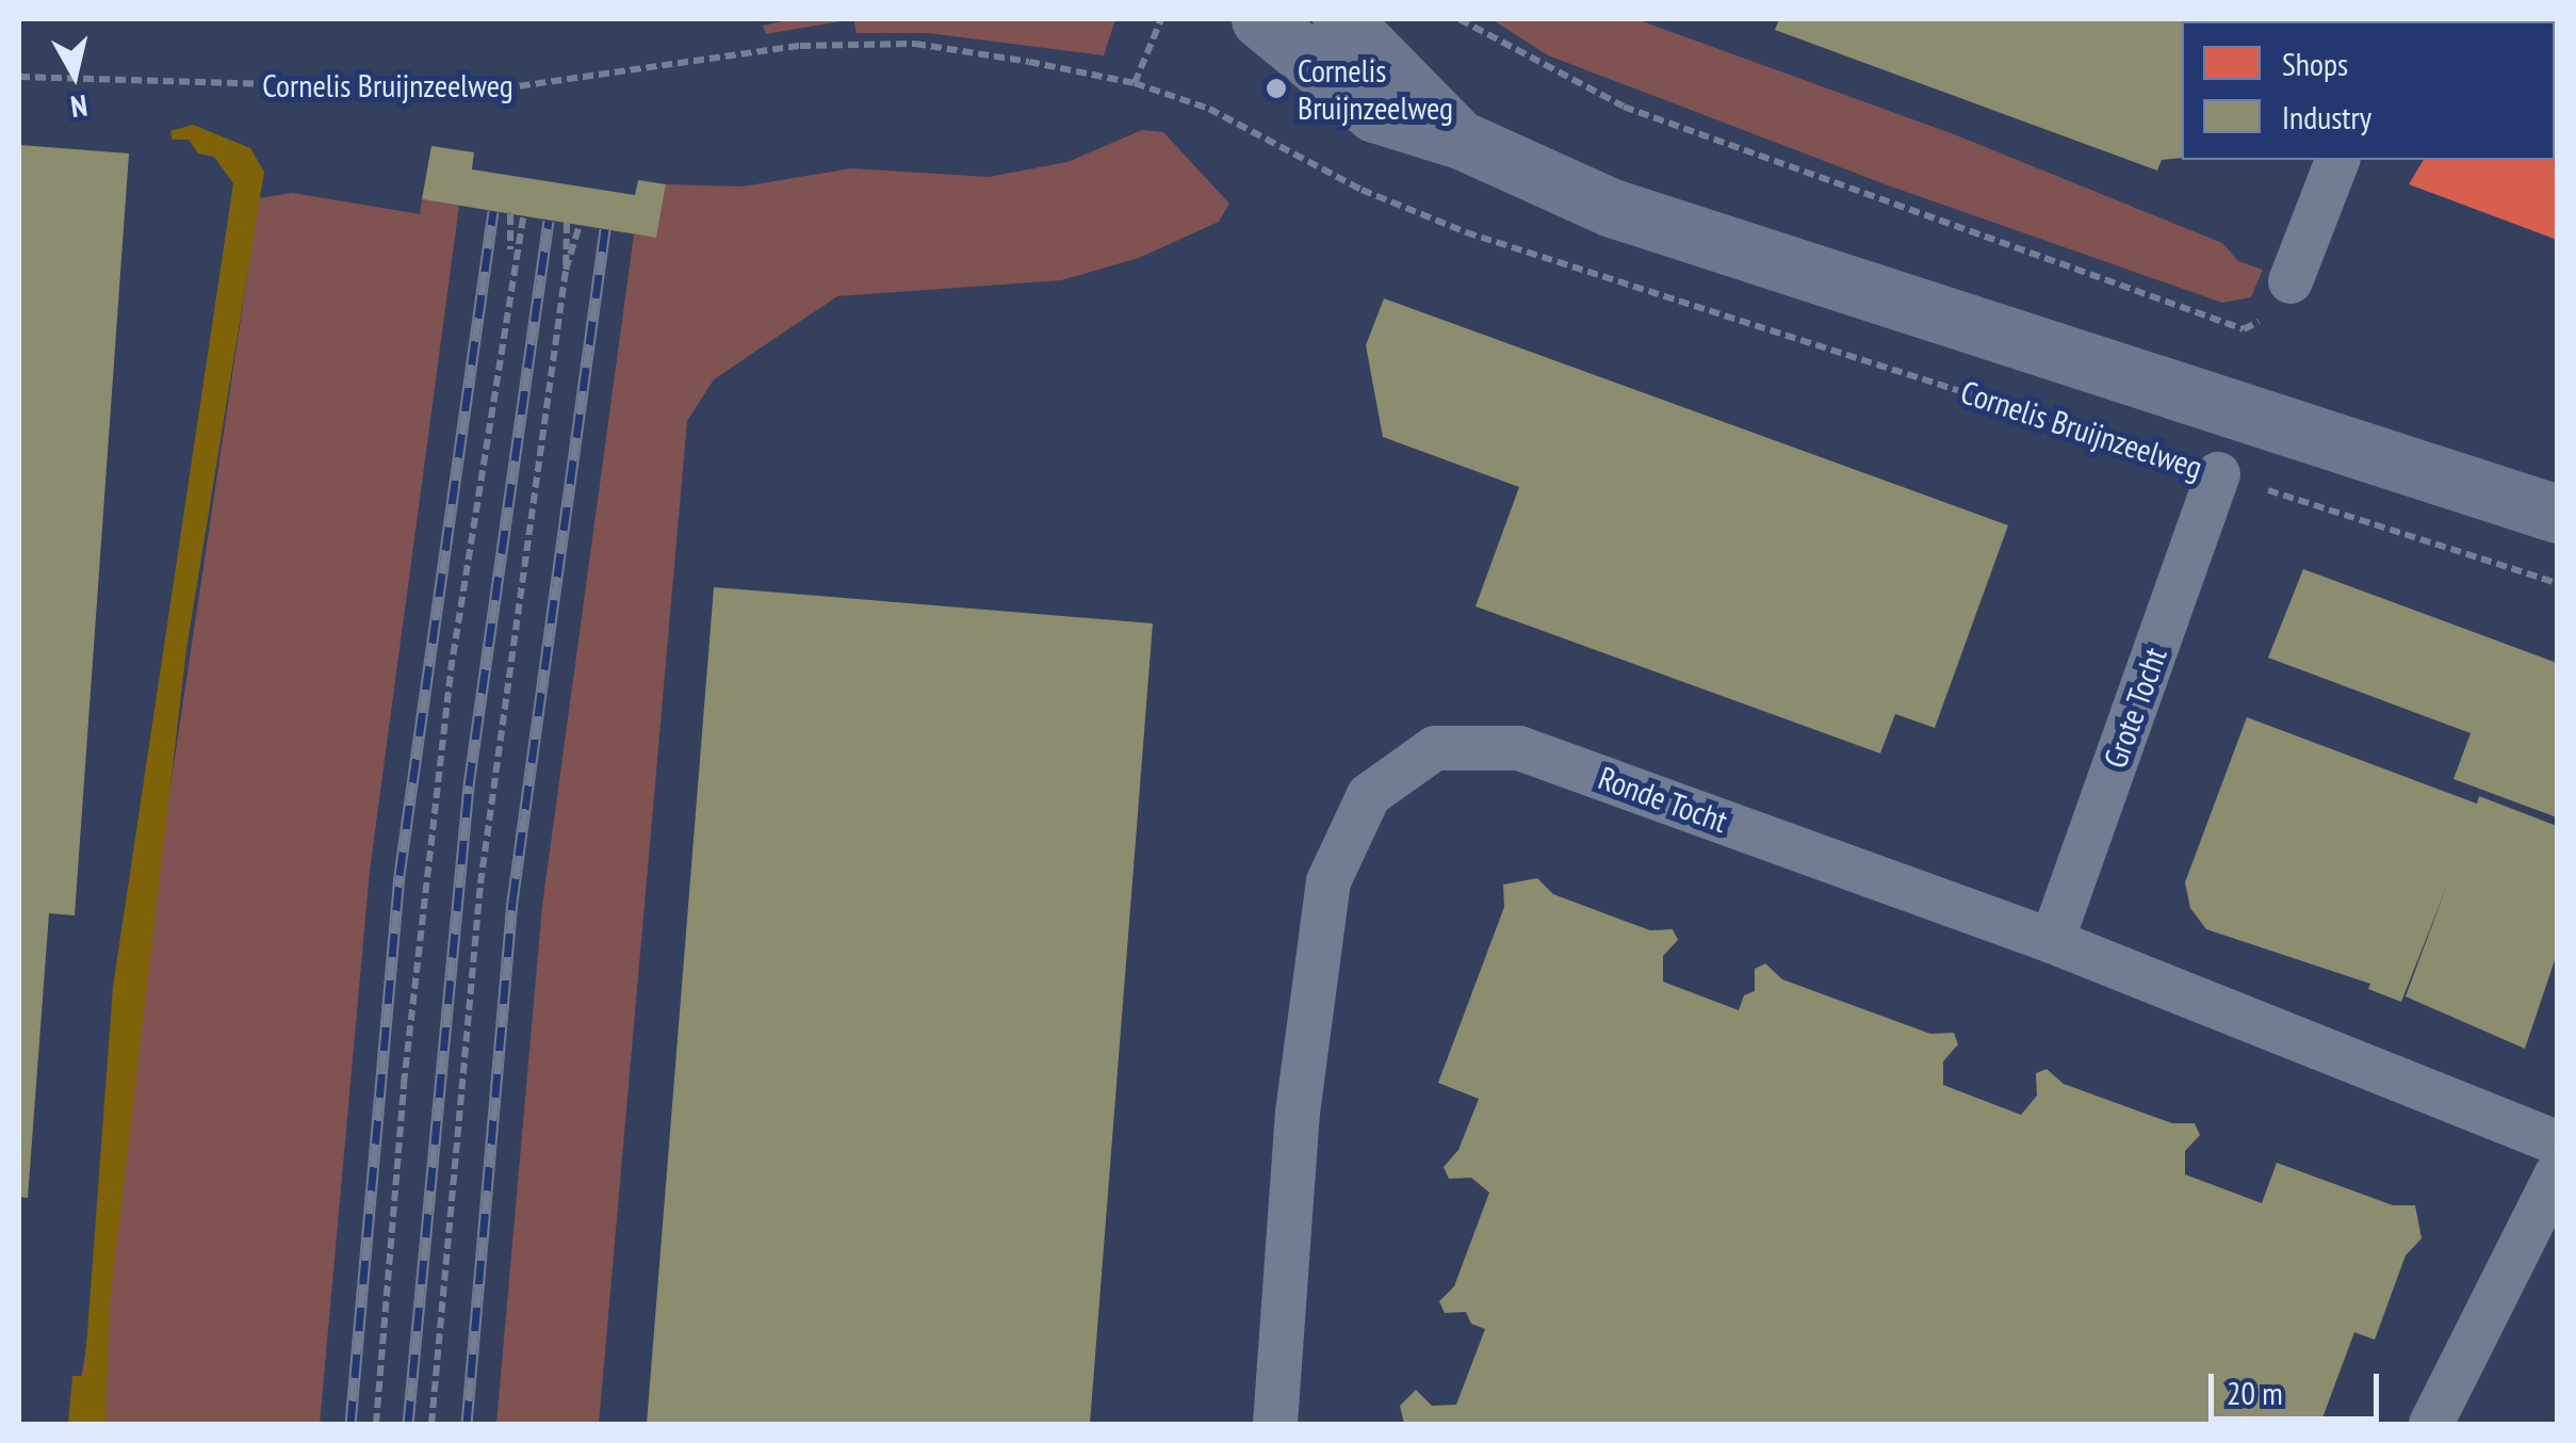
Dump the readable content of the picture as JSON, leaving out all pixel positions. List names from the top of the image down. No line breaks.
{"streets":{"main road":["Cornelis Bruijnzeelweg"],"street":["Grote Tocht","Ronde Tocht"]},"crossings":[["Cornelis Bruijnzeelweg","Grote Tocht"],["Grote Tocht","Ronde Tocht"]],"places":["Cornelis Bruijnzeelweg"],"legend":["Shops","Industry"],"scale_bar":"20 m","north":"bottom"}
